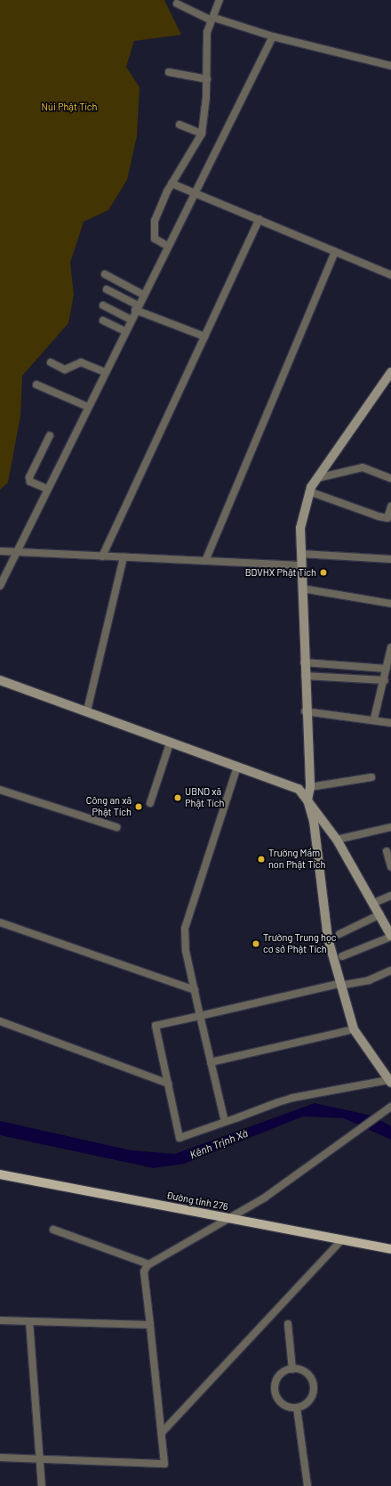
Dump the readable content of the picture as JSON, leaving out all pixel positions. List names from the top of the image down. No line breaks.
{"streets":{"main road":["Đường tỉnh 276"]},"water":["Kênh Trịnh Xá"],"parks":["Núi Phật Tích"],"places":["BDVHX Phật Tích","UBND xã Phật Tích","Công an xã Phật Tích","Trường Mầm non Phật Tích","Trường Trung học cơ sở Phật Tích"]}
